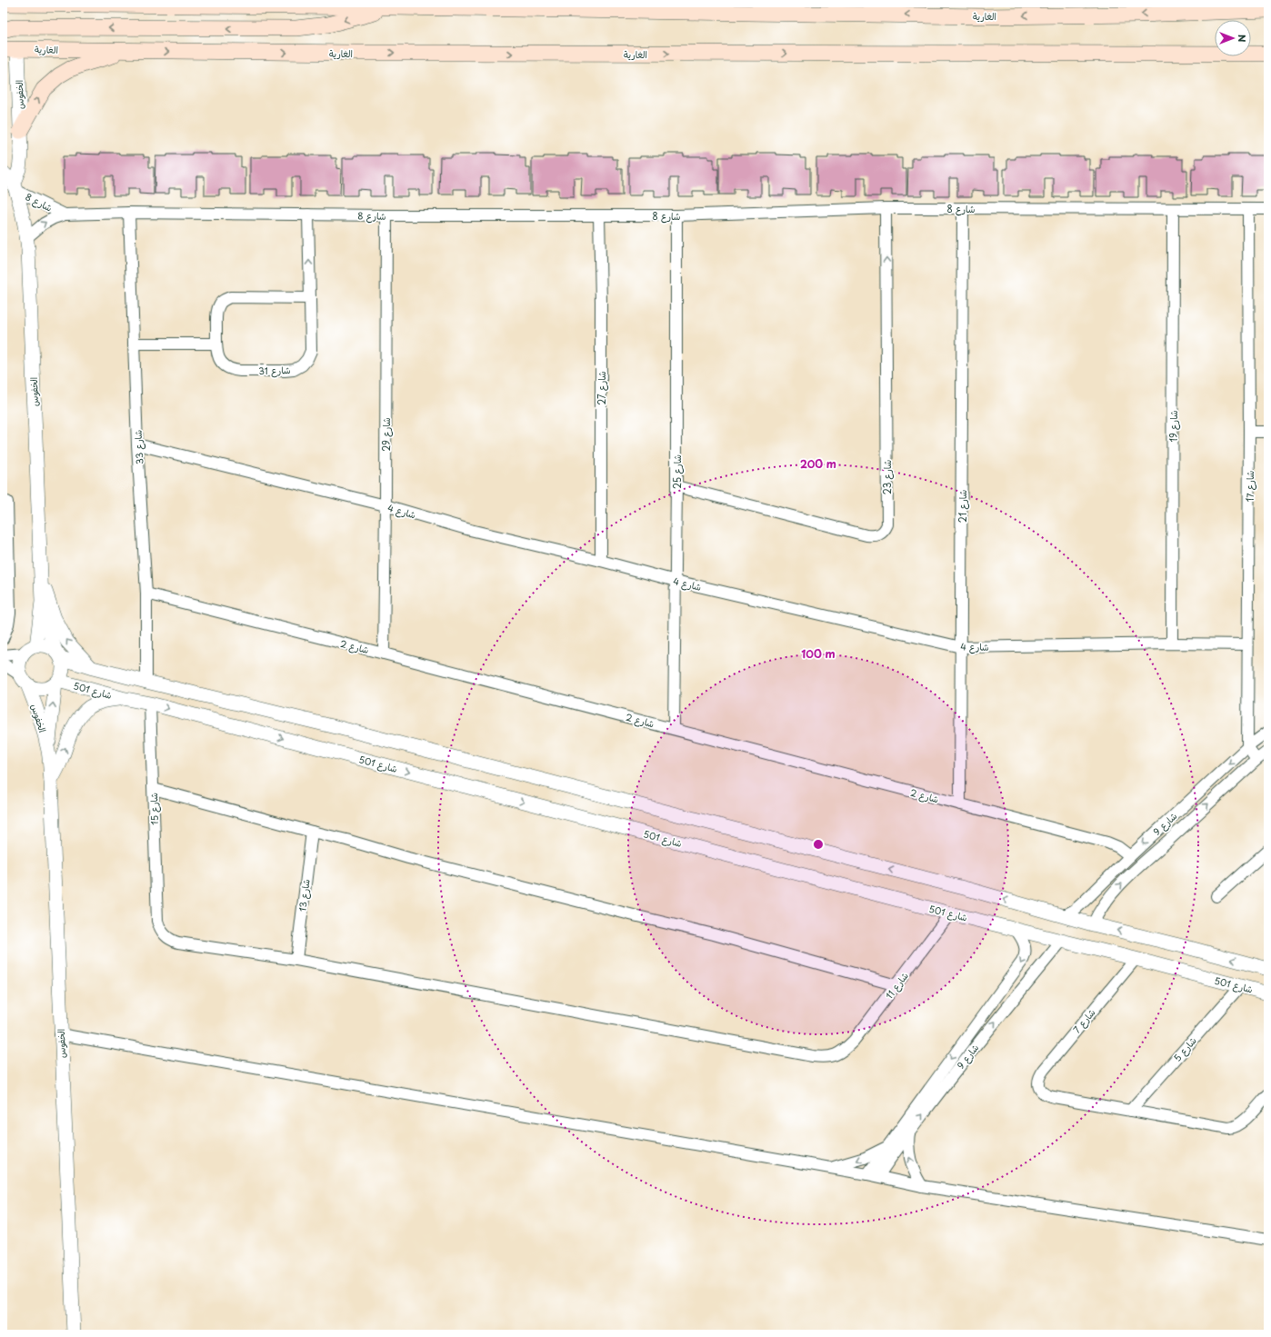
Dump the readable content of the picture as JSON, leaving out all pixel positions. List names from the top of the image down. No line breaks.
{"streets":{"main road":["الغارية"],"street":["الخفوس","شارع 8","شارع 31","شارع 27","شارع 19","شارع 29","شارع 33","شارع 25","شارع 23","شارع 17","شارع 21","شارع 4","شارع 2","شارع 501","شارع 15","شارع 9","شارع 13","شارع 11","شارع 7","شارع 5"]},"crossings":[["الغارية","الخفوس"],["الخفوس","شارع 8"],["الخفوس","شارع 501"],["شارع 8","شارع 31"],["شارع 8","شارع 27"],["شارع 8","شارع 19"],["شارع 8","شارع 29"],["شارع 8","شارع 33"],["شارع 8","شارع 25"],["شارع 8","شارع 23"],["شارع 8","شارع 17"],["شارع 8","شارع 21"],["شارع 27","شارع 4"],["شارع 19","شارع 4"],["شارع 29","شارع 4"],["شارع 29","شارع 2"],["شارع 33","شارع 4"],["شارع 33","شارع 2"],["شارع 25","شارع 23"],["شارع 25","شارع 4"],["شارع 25","شارع 2"],["شارع 17","شارع 4"],["شارع 17","شارع 9"],["شارع 21","شارع 4"],["شارع 21","شارع 2"],["شارع 2","شارع 9"],["شارع 501","شارع 15"],["شارع 501","شارع 9"],["شارع 501","شارع 11"],["شارع 501","شارع 7"],["شارع 501","شارع 5"],["شارع 15","شارع 13"],["شارع 15","شارع 11"],["شارع 7","شارع 5"]],"north":"right","rings":["200 m","100 m"]}
